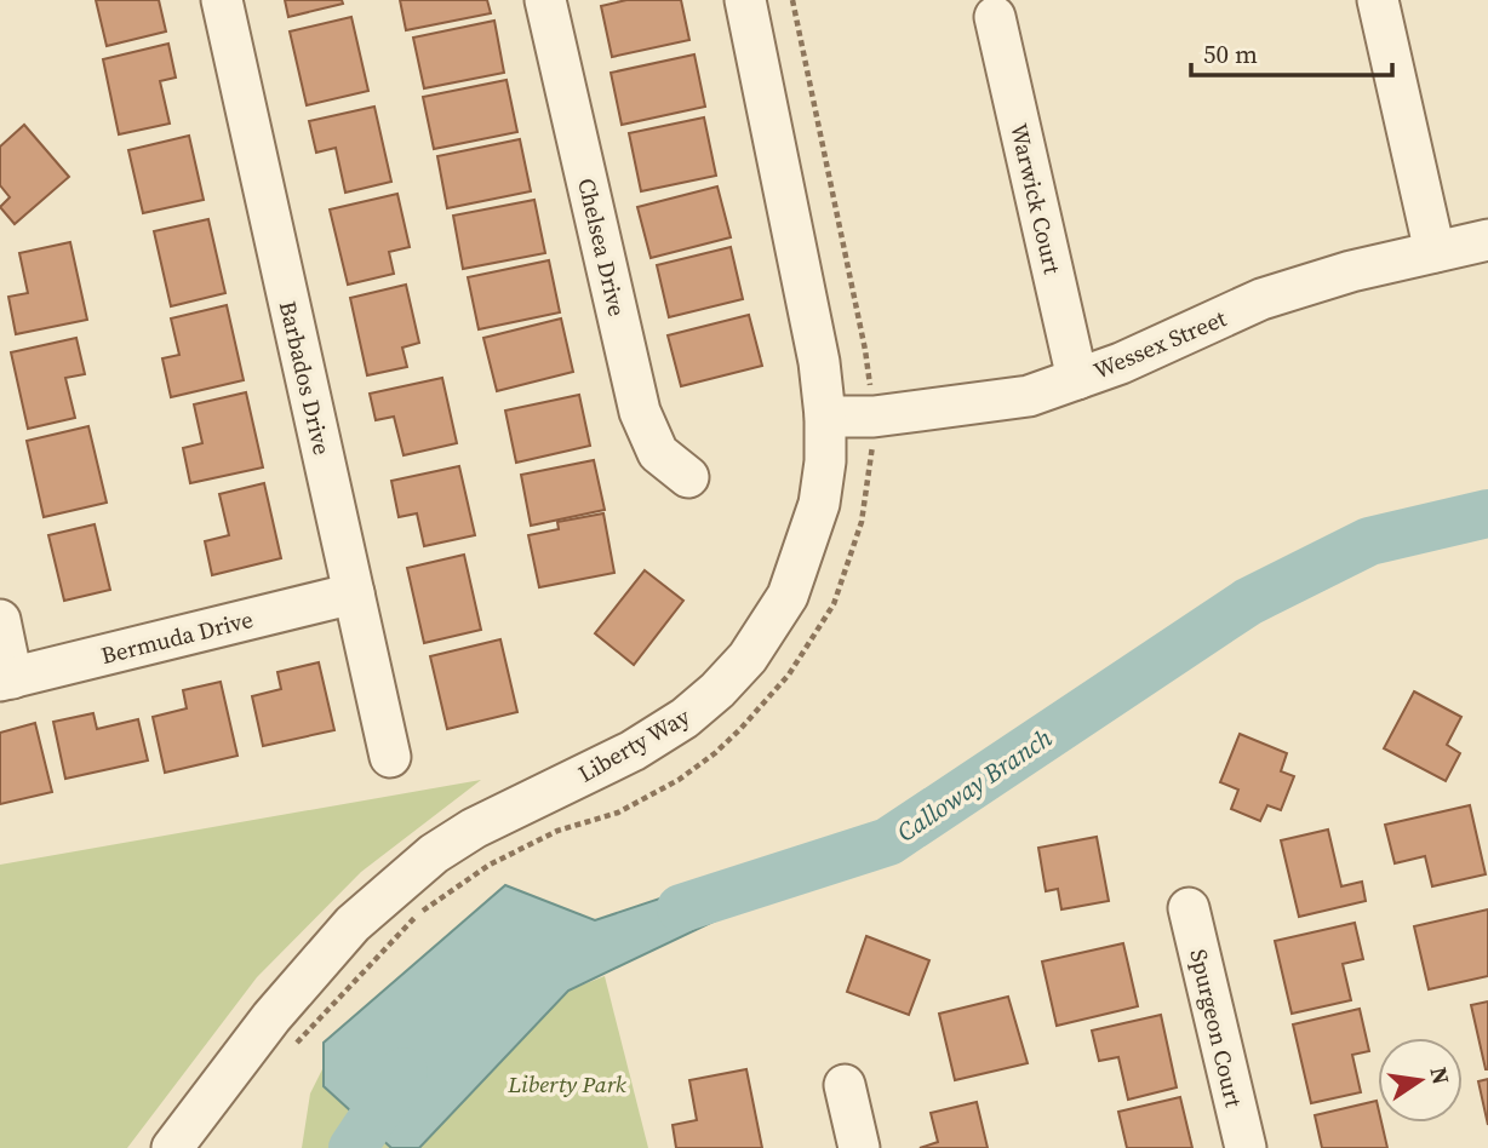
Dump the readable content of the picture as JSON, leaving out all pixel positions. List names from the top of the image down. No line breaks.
{"streets":{"street":["Warwick Court","Chelsea Drive","Wessex Street","Barbados Drive","Bermuda Drive","Liberty Way","Spurgeon Court"]},"crossings":[["Warwick Court","Wessex Street"],["Wessex Street","Liberty Way"],["Barbados Drive","Bermuda Drive"]],"water":["Calloway Branch"],"parks":["Liberty Park"],"scale_bar":"50 m","north":"right"}
